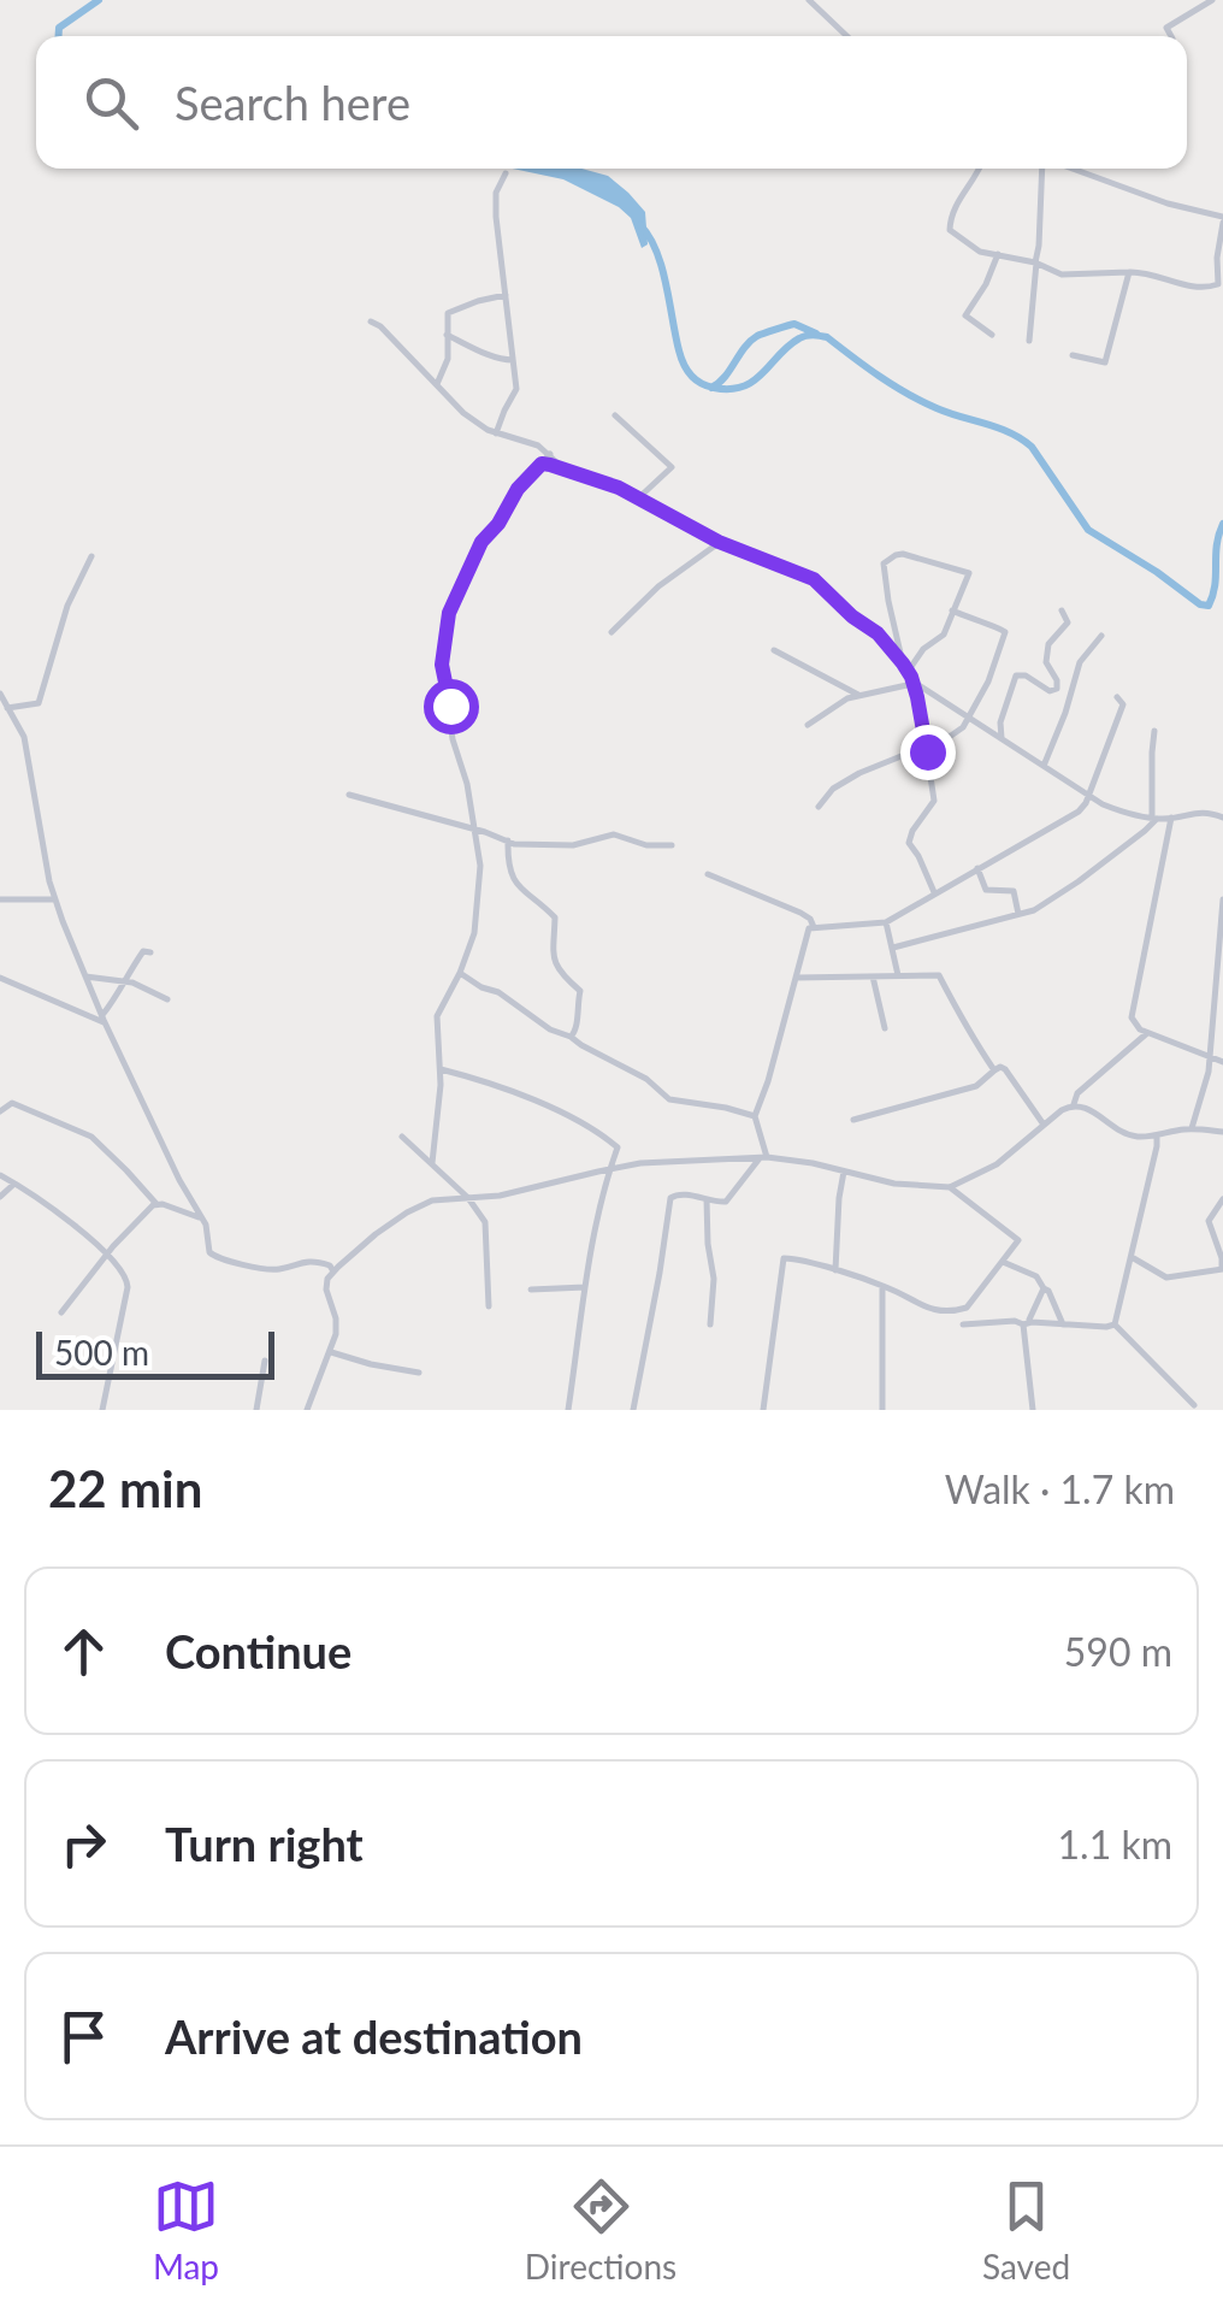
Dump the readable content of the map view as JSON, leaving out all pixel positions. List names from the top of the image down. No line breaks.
{"scale_bar":"500 m","page":{"search":"Search here","scale":"500 m","heading":["22 min","Walk · 1.7 km"],"list":[["Continue","590 m"],["Turn right","1.1 km"],"Arrive at destination"],"nav":["Map","Directions","Saved"]}}
